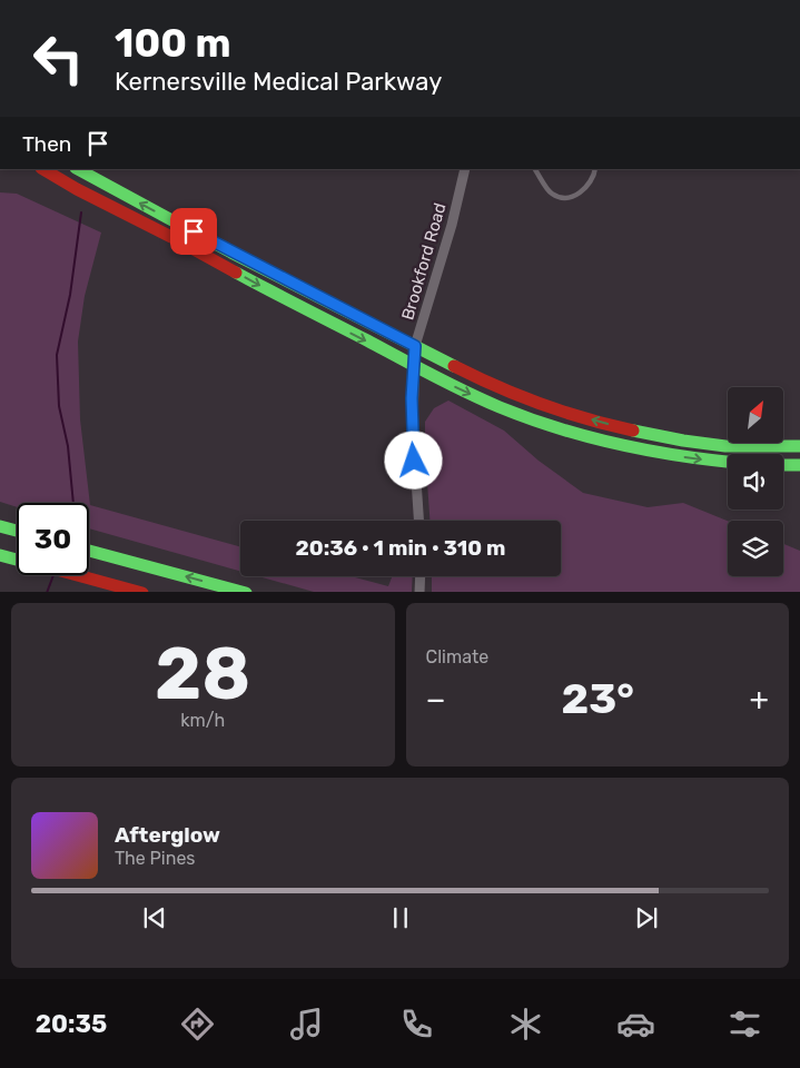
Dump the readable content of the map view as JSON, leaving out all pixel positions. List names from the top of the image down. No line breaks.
{"streets":{"street":["Brookford Road"]},"north":"top right","page":{"turn":["100 m","Kernersville Medical Parkway"],"then":"Then","limit":"30","trip":"20:36 · 1 min · 310 m","tile":[["28","km/h"],"Climate"],"heat":["−","23°","+"],"song":["Afterglow","The Pines"],"tabs":"20:35"}}
